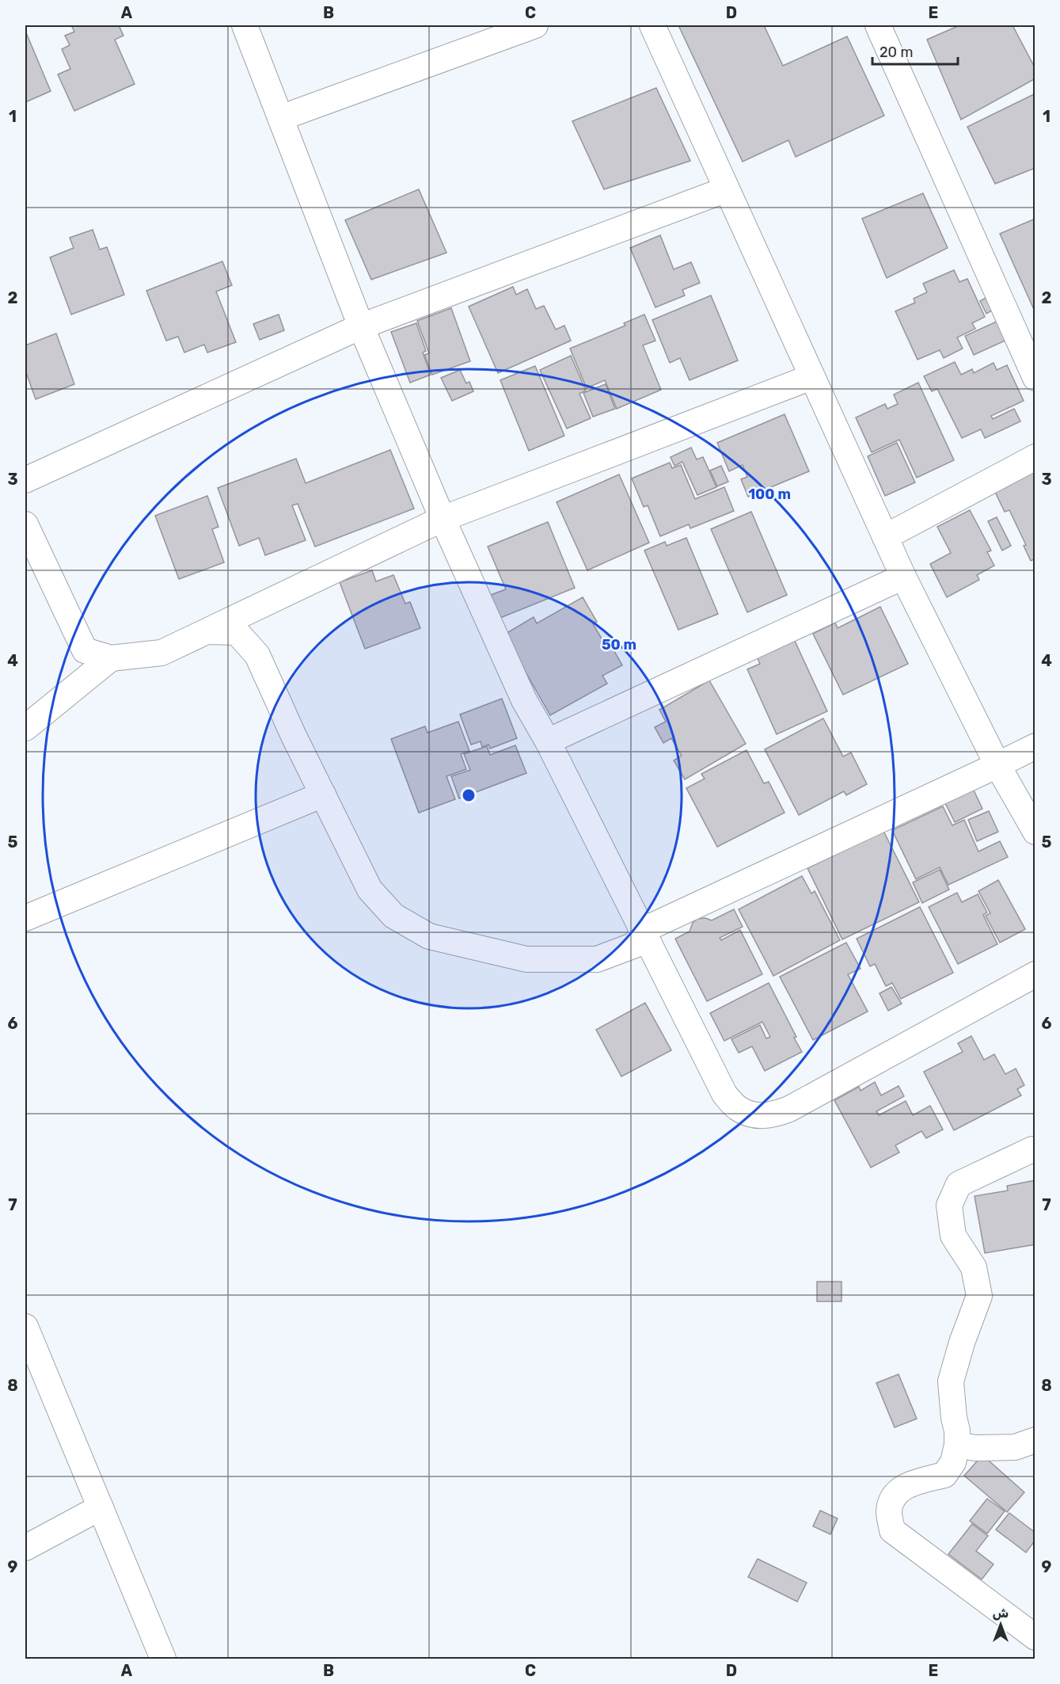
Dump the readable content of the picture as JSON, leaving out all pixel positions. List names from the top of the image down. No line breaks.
{"scale_bar":"20 m","north":"top","grid":{"columns":["A","B","C","D","E"],"rows":["1","2","3","4","5","6","7","8","9"]},"rings":["100 m","50 m"]}
